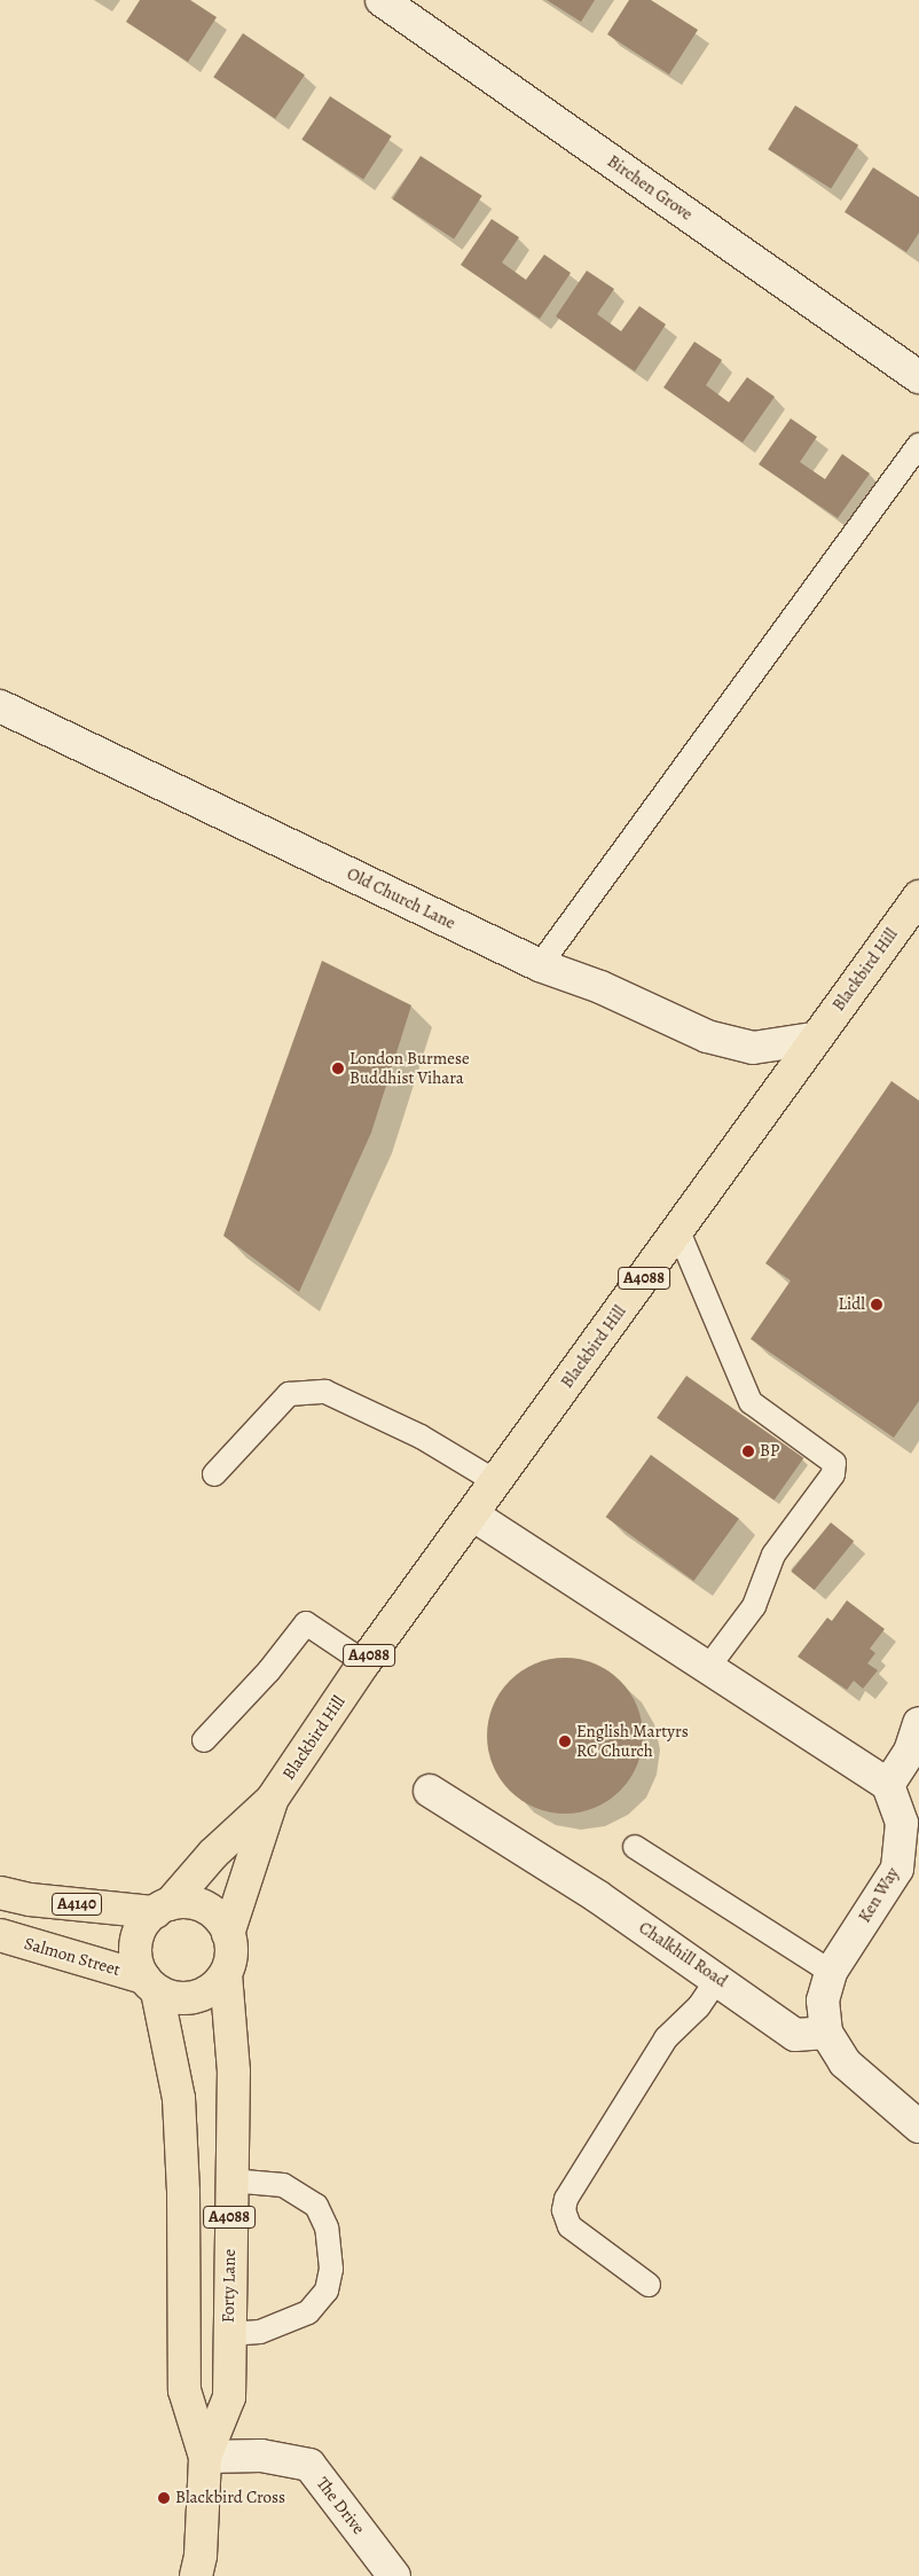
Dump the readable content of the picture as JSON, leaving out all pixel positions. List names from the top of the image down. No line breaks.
{"streets":{"main road":["Blackbird Hill","A4088","A4140","Salmon Street","Forty Lane"],"street":["Birchen Grove","Old Church Lane","Ken Way","Chalkhill Road","The Drive"]},"crossings":[["Old Church Lane","Blackbird Hill"],["Blackbird Hill","A4140"],["Blackbird Hill","Salmon Street"],["Blackbird Hill","Forty Lane"],["Ken Way","Chalkhill Road"],["A4140","Salmon Street"],["A4140","Forty Lane"],["Salmon Street","Forty Lane"],["Forty Lane","The Drive"]],"places":["London Burmese Buddhist Vihara","Lidl","BP","English Martyrs RC Church","Blackbird Cross"]}
